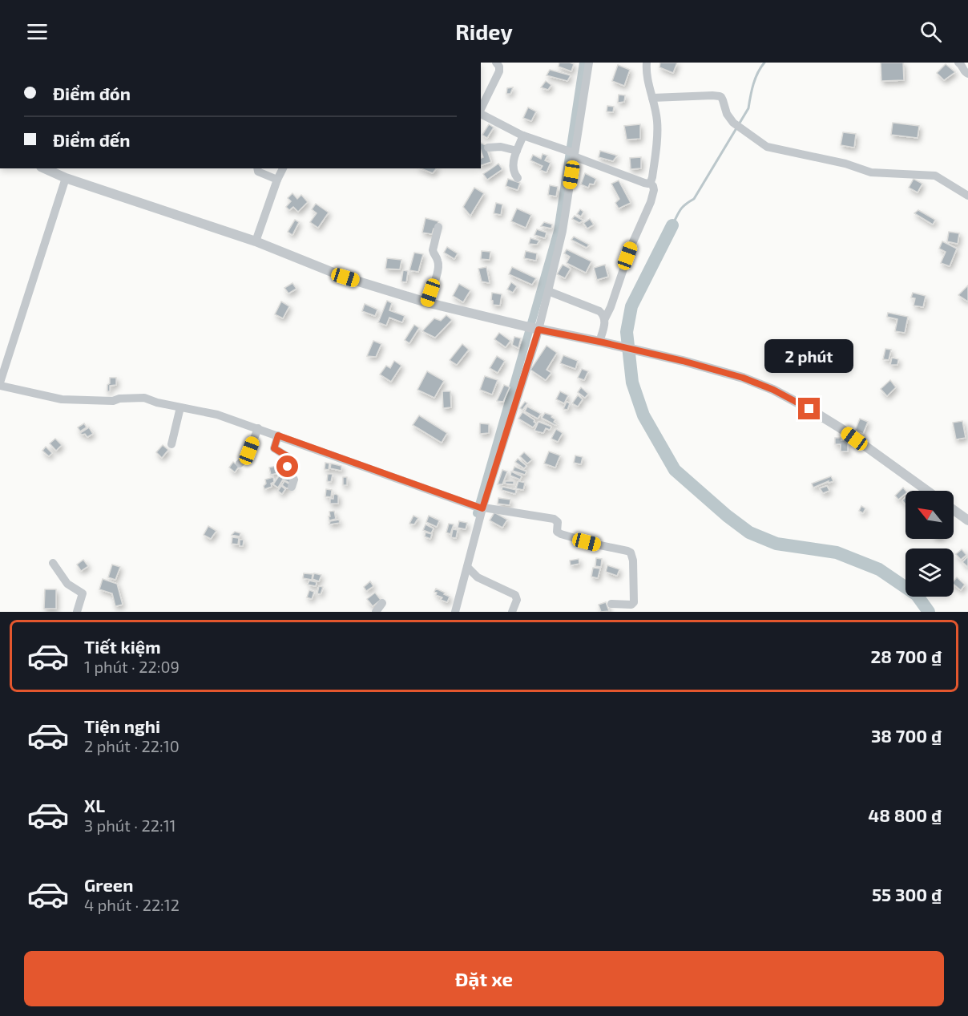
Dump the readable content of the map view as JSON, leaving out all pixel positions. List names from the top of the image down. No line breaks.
{"north":"top left","page":{"header":"Ridey","banner":["Điểm đón","Điểm đến"],"bubble":"2 phút","list":[{"name":"Tiết kiệm","note":"1 phút · 22:09","value":"28 700 ₫"},{"name":"Tiện nghi","note":"2 phút · 22:10","value":"38 700 ₫"},{"name":"XL","note":"3 phút · 22:11","value":"48 800 ₫"},{"name":"Green","note":"4 phút · 22:12","value":"55 300 ₫"}],"buttons":"Đặt xe"}}
